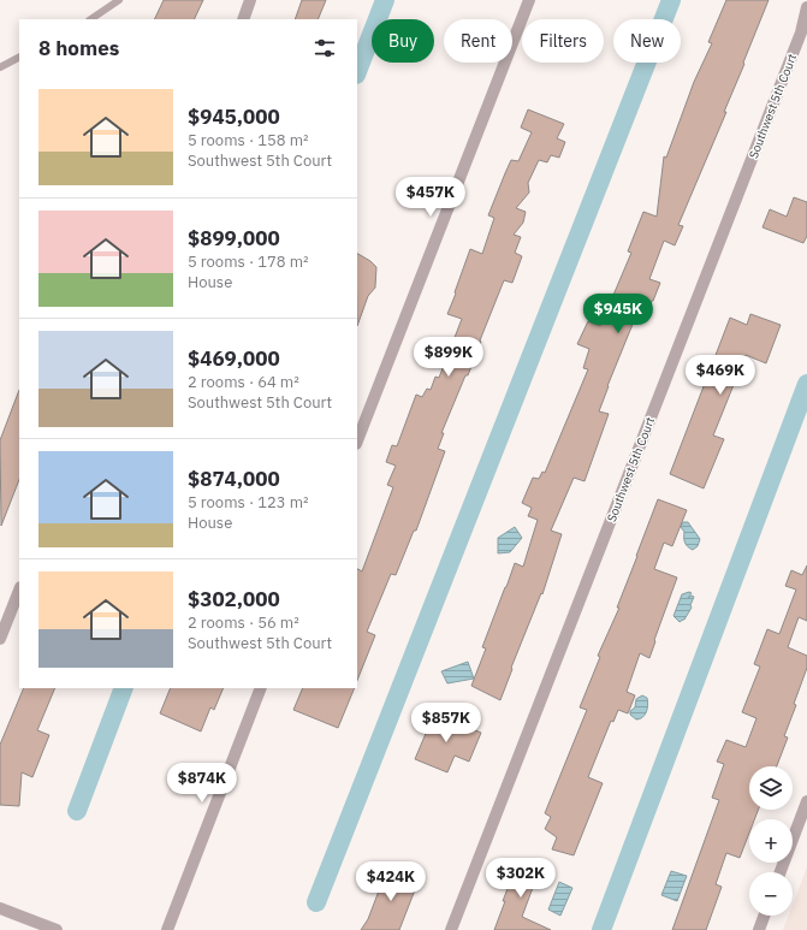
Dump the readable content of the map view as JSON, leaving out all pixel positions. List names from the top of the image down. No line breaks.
{"streets":{"street":["Southwest 5th Court"]},"page":{"chip":["Buy","Rent","Filters","New"],"heading":"8 homes","list":[{"name":"$945,000","note":"5 rooms · 158 m² · Southwest 5th Court"},{"name":"$899,000","note":"5 rooms · 178 m² · House"},{"name":"$469,000","note":"2 rooms · 64 m² · Southwest 5th Court"},{"name":"$874,000","note":"5 rooms · 123 m² · House"},{"name":"$302,000","note":"2 rooms · 56 m² · Southwest 5th Court"}],"price":["$457K","$945K","$899K","$469K","$857K","$874K","$302K","$424K"],"map_buttons":["+","−"]}}
